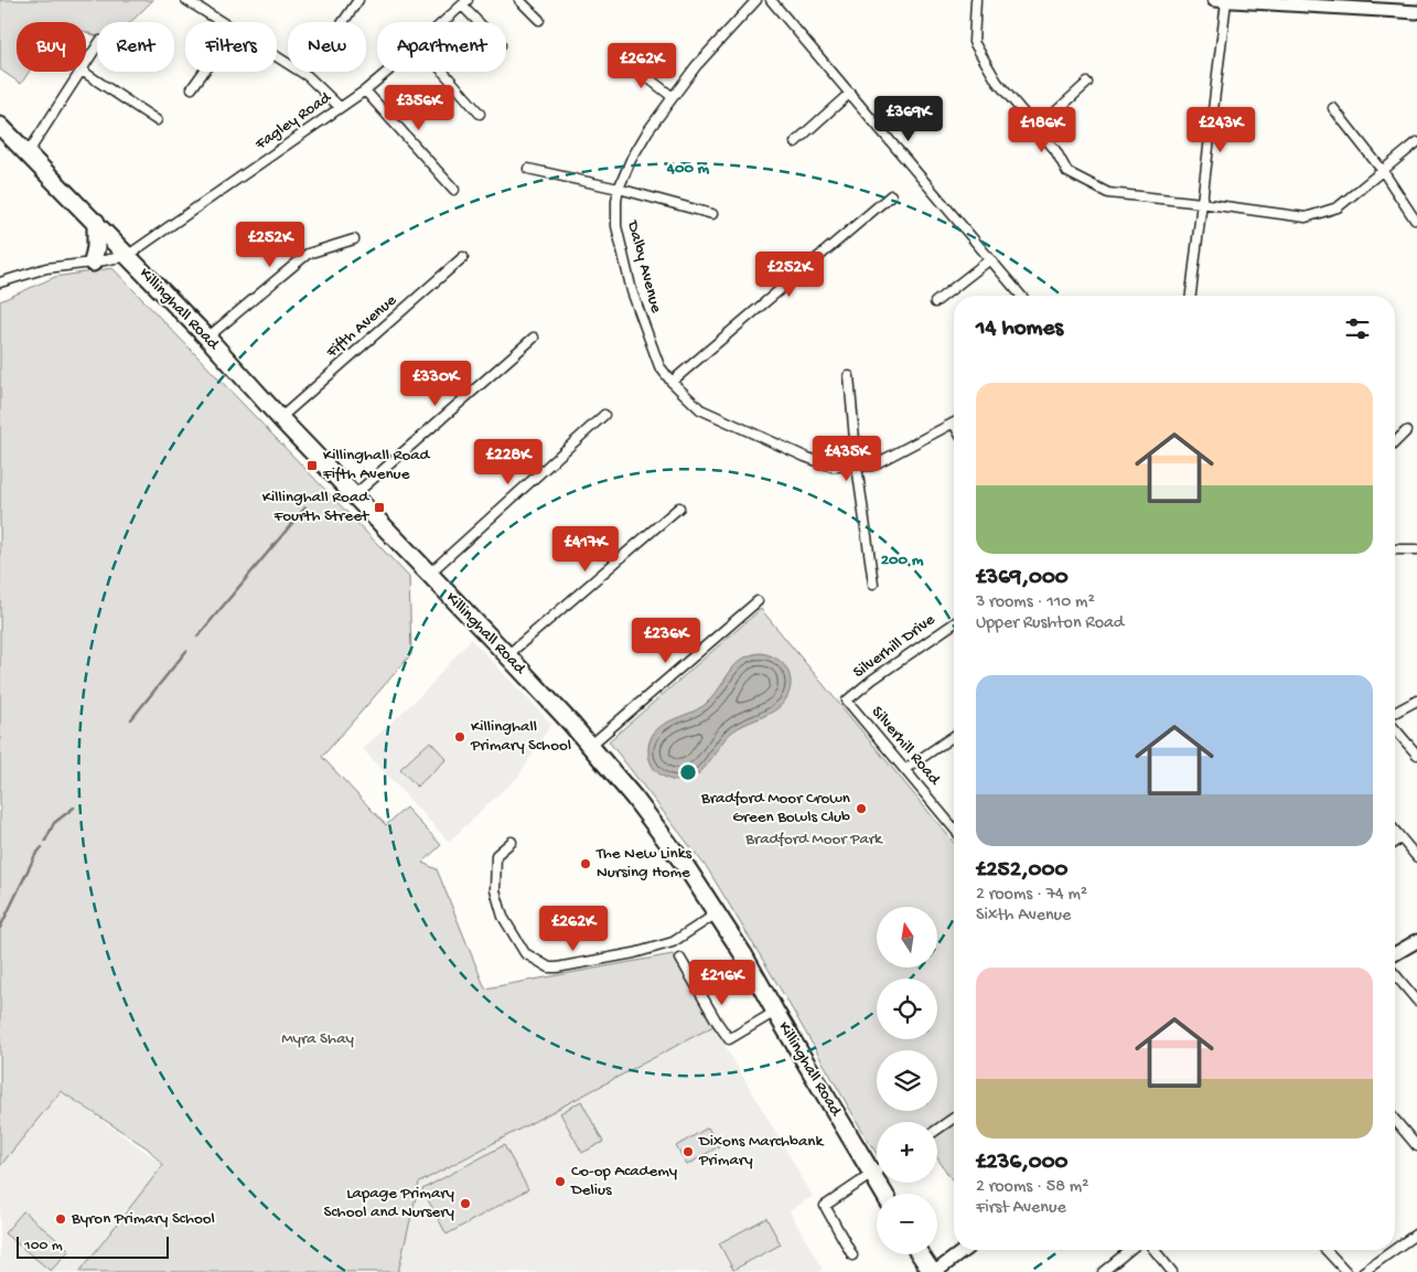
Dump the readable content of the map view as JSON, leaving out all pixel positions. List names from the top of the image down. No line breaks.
{"streets":{"highway":["Killinghall Road"],"street":["Fagley Road","Dalby Avenue","Fifth Avenue","Silverhill Drive","Silverhill Road"]},"crossings":[["Fagley Road","Killinghall Road"],["Killinghall Road","Fifth Avenue"],["Silverhill Drive","Silverhill Road"]],"parks":["Bradford Moor Park","Myra Shay"],"places":{"transit":["Killinghall Road Fifth Avenue","Killinghall Road Fourth Street"],"other":["Killinghall Primary School","Bradford Moor Crown Green Bowls Club","The New Links Nursing Home","Dixons Marchbank Primary","Co-op Academy Delius","Lapage Primary School and Nursery","Byron Primary School"]},"scale_bar":"100 m","north":"top","page":{"chip":["Buy","Rent","Filters","New","Apartment"],"price":["£262K","£356K","£369K","£186K","£243K","£252K","£252K","£330K","£435K","£228K","£417K","£236K","£262K","£216K"],"heading":"14 homes","list":[{"name":"£369,000","note":"3 rooms · 110 m² · Upper Rushton Road"},{"name":"£252,000","note":"2 rooms · 74 m² · Sixth Avenue"},{"name":"£236,000","note":"2 rooms · 58 m² · First Avenue"}],"map_buttons":["+","−"],"scale":"100 m"},"rings":["400 m","200 m"]}
